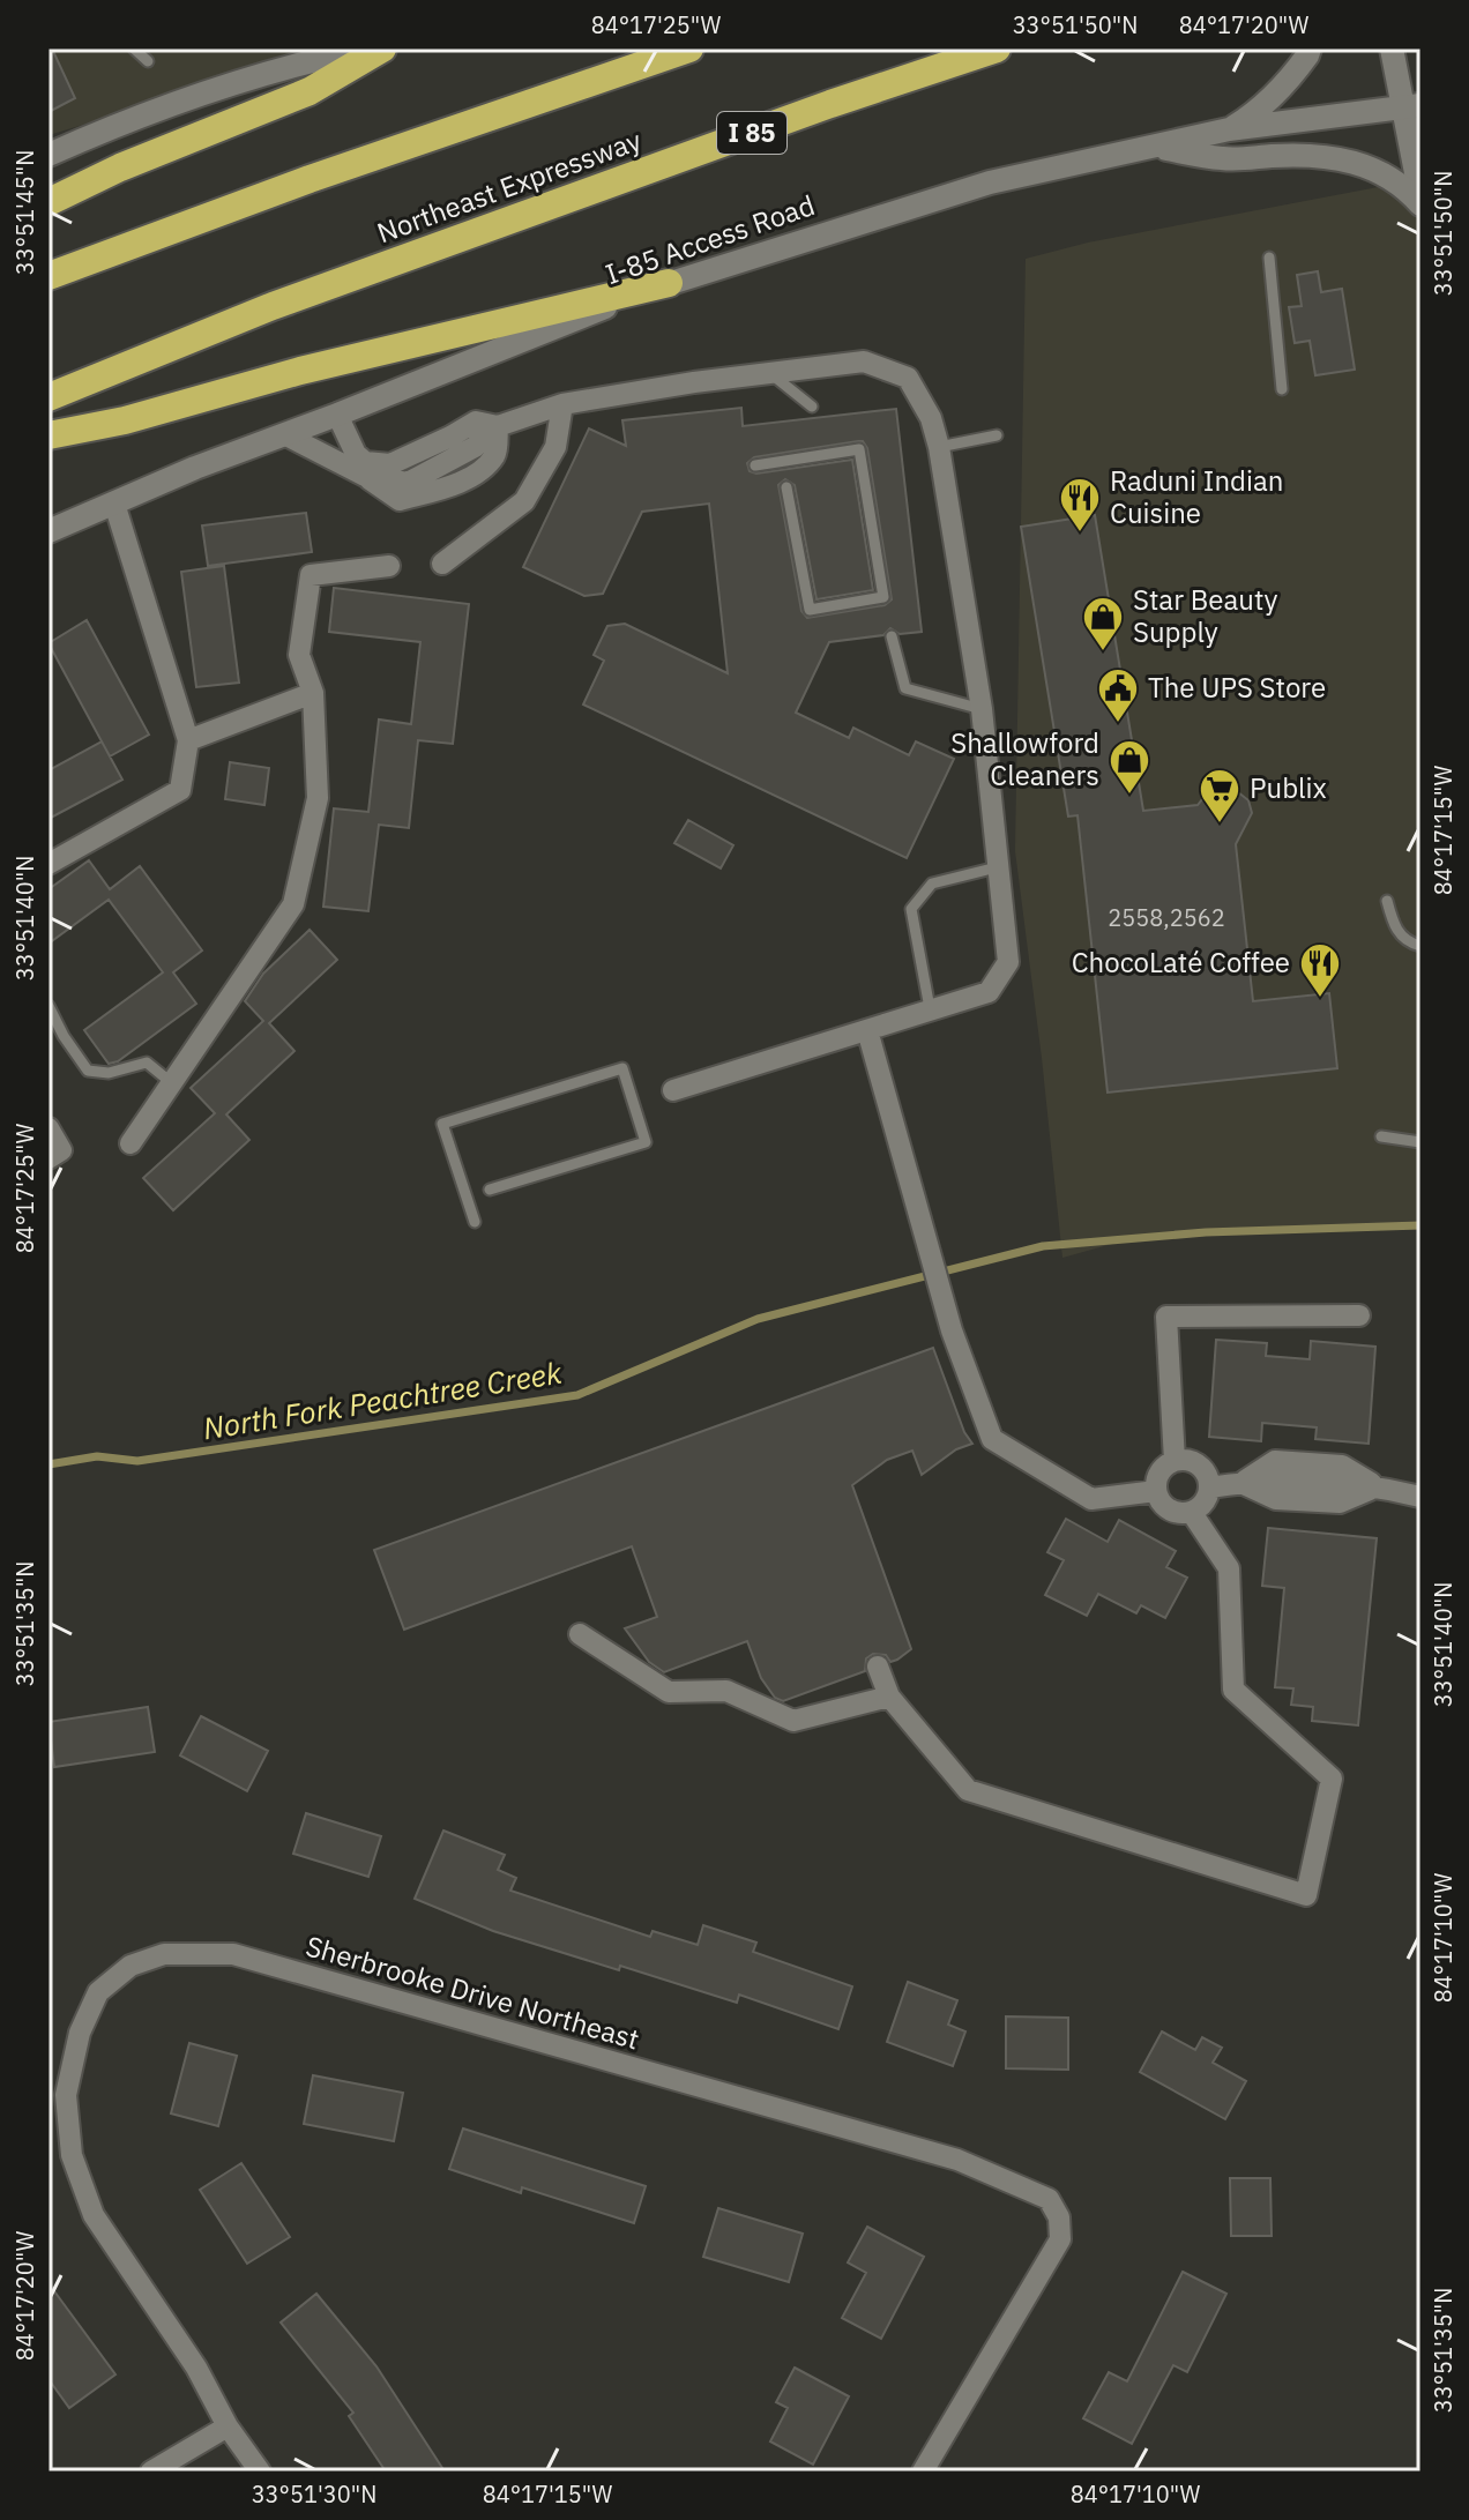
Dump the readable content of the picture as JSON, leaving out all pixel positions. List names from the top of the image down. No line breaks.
{"streets":{"highway":["I 85","Northeast Expressway"],"main road":["I-85 Access Road"],"street":["Sherbrooke Drive Northeast"]},"water":["North Fork Peachtree Creek"],"places":{"restaurant":["Raduni Indian Cuisine","ChocoLaté Coffee"],"shop":["Star Beauty Supply","Shallowford Cleaners"],"public building":["The UPS Store"],"supermarket":["Publix"]},"house_numbers":["2558,2562"],"coordinates":["84°17'25\"W","33°51'50\"N","84°17'20\"W","33°51'45\"N","84°17'15\"W","33°51'40\"N","33°51'35\"N","84°17'10\"W","33°51'30\"N"]}
